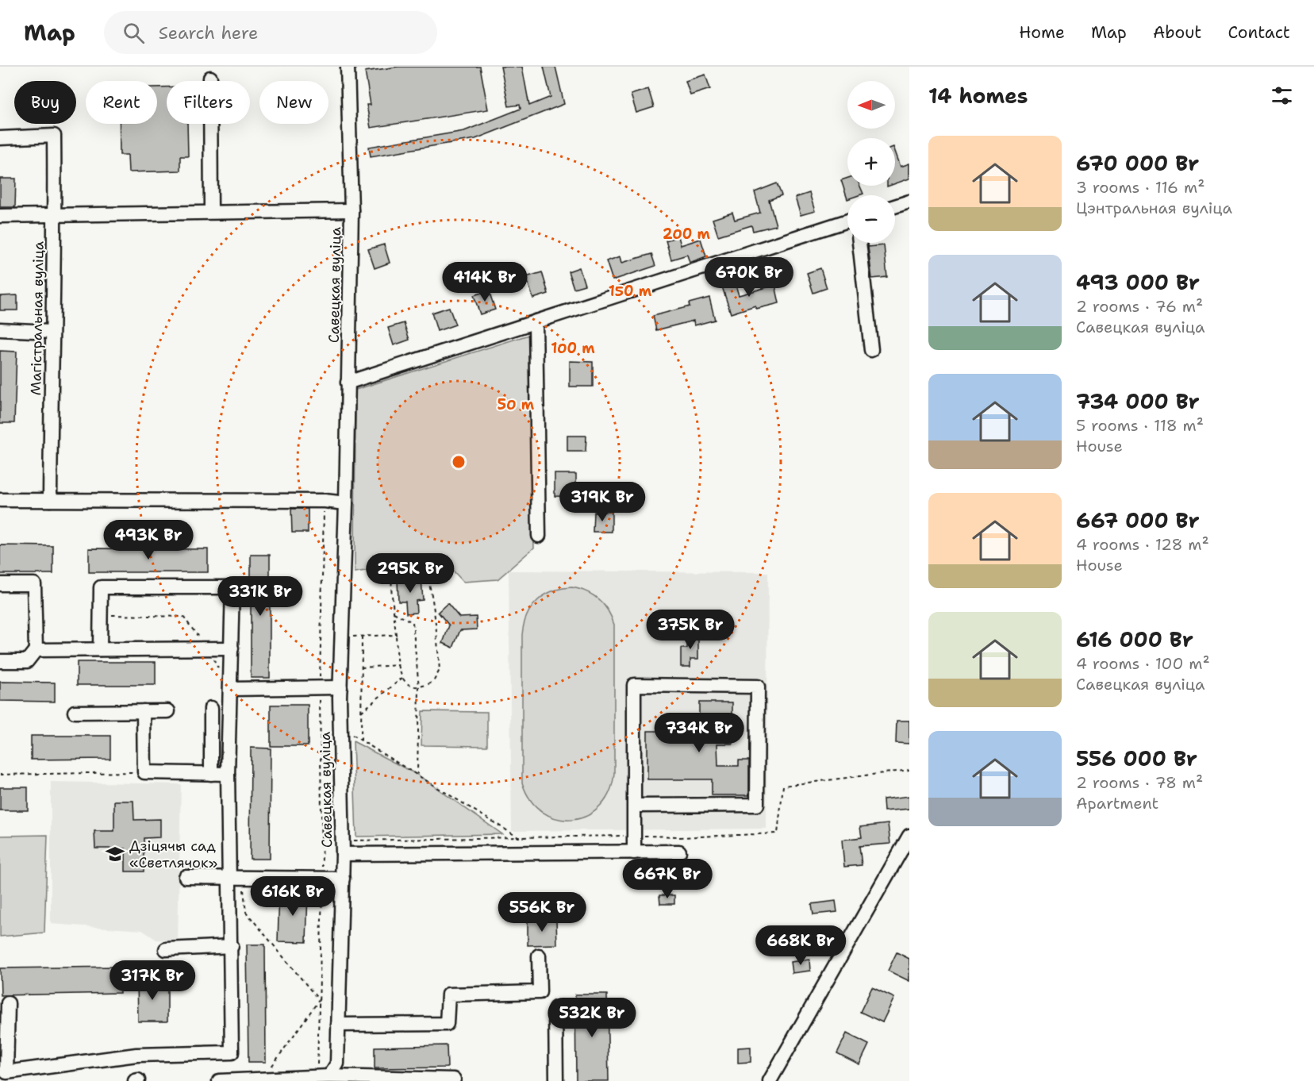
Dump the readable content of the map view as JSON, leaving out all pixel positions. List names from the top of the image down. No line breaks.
{"streets":{"street":["Савецкая вуліца","Магістральная вуліца"]},"places":{"school or university":["Дзіцячы сад «Светлячок»"]},"north":"left","page":{"header":"Map","search":"Search here","nav":["Home","Map","About","Contact"],"heading":"14 homes","map_buttons":["+","−"],"chip":["Buy","Rent","Filters","New"],"list":[{"name":"670 000 Br","note":"3 rooms · 116 m² · Цэнтральная вуліца"},{"name":"493 000 Br","note":"2 rooms · 76 m² · Савецкая вуліца"},{"name":"734 000 Br","note":"5 rooms · 118 m² · House"},{"name":"667 000 Br","note":"4 rooms · 128 m² · House"},{"name":"616 000 Br","note":"4 rooms · 100 m² · Савецкая вуліца"},{"name":"556 000 Br","note":"2 rooms · 78 m² · Apartment"}],"price":["670K Br","414K Br","319K Br","493K Br","295K Br","331K Br","375K Br","734K Br","667K Br","616K Br","556K Br","668K Br","317K Br","532K Br"]},"rings":["200 m","150 m","100 m","50 m"]}
